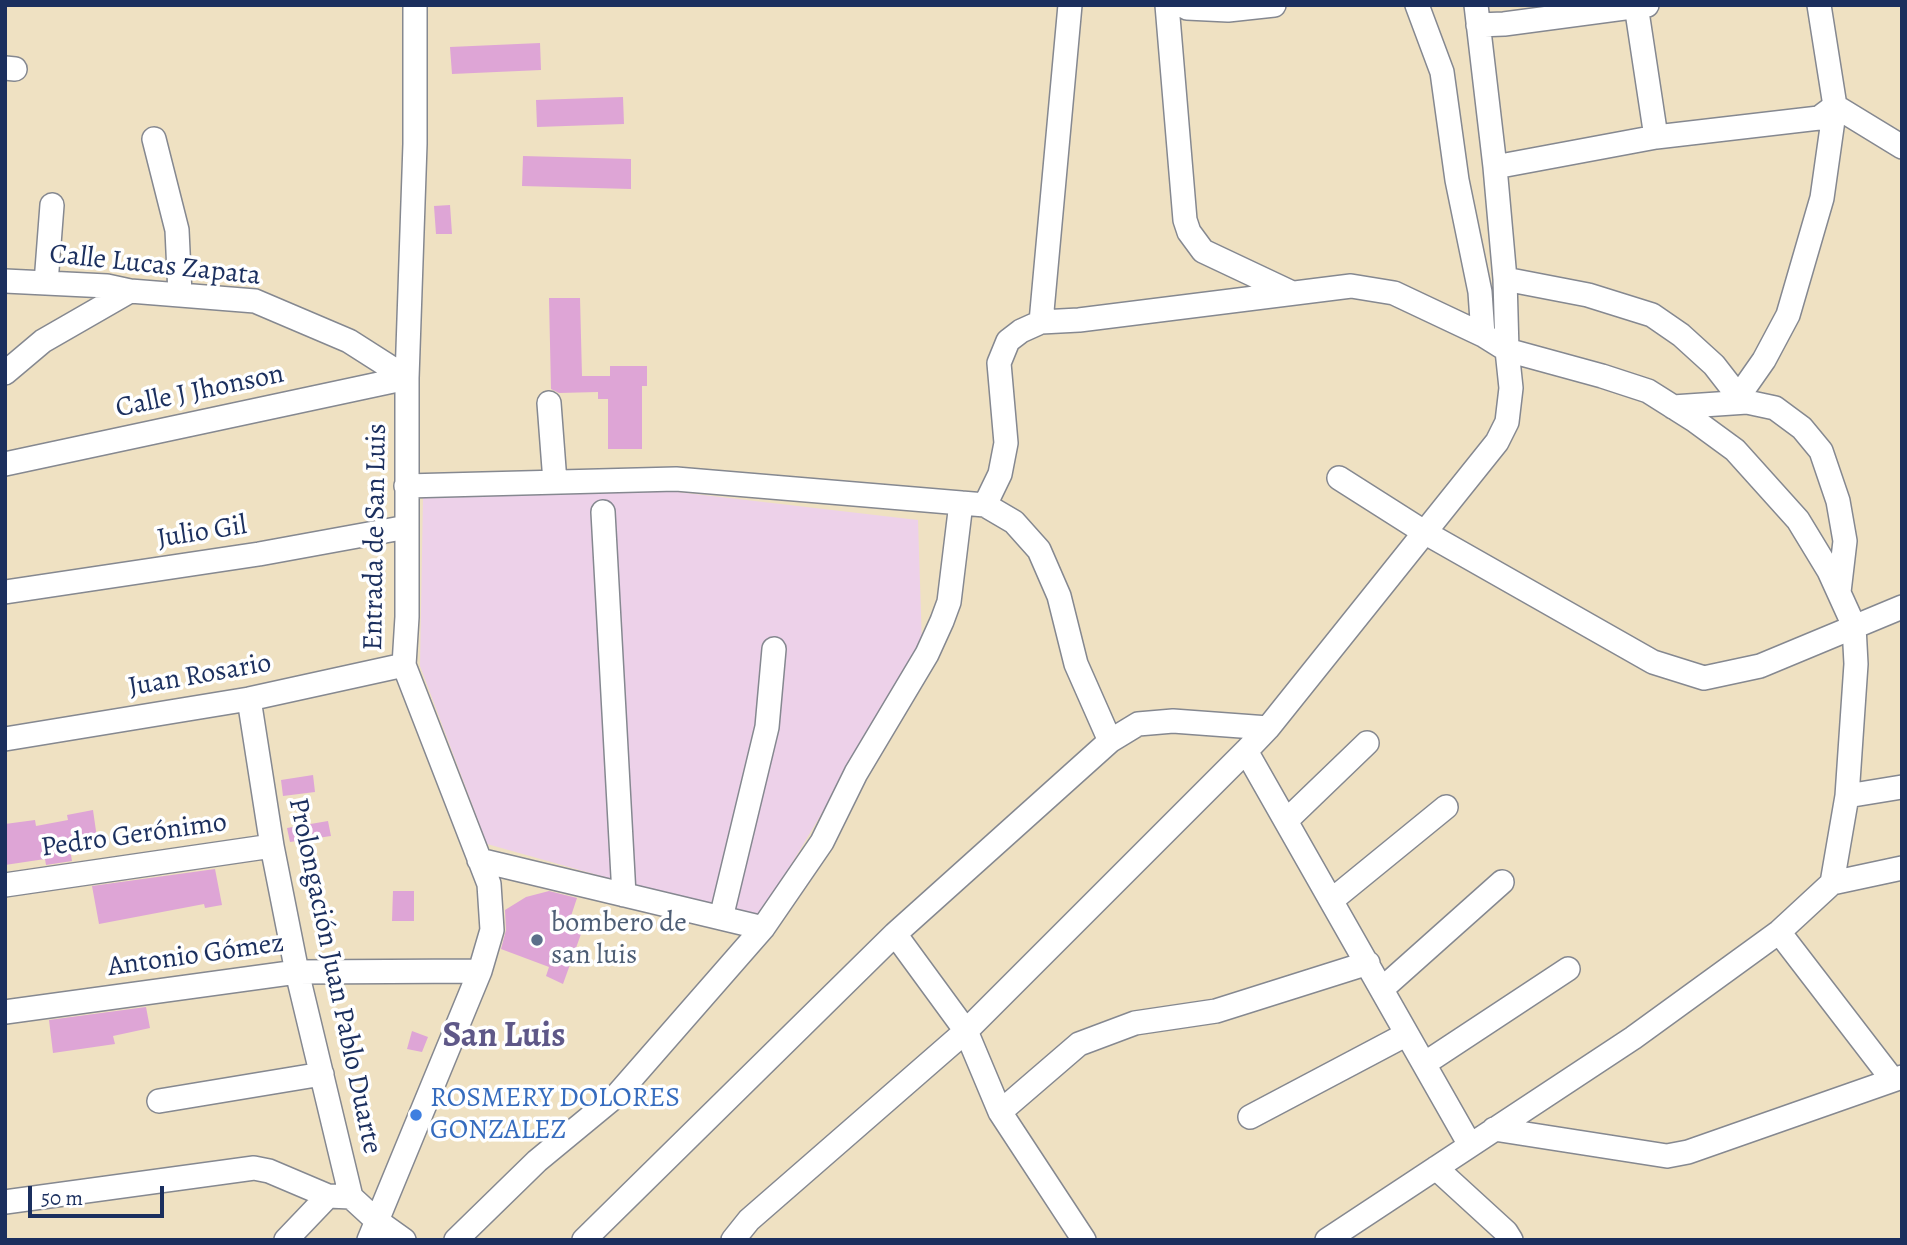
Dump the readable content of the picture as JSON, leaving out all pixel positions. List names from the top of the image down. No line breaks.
{"streets":{"street":["Calle Lucas Zapata","Calle J Jhonson","Julio Gil","Entrada de San Luis","Juan Rosario","Pedro Gerónimo","Antonio Gómez","Prolongación Juan Pablo Duarte"]},"crossings":[["Calle Lucas Zapata","Calle J Jhonson"],["Calle Lucas Zapata","Entrada de San Luis"],["Calle J Jhonson","Entrada de San Luis"],["Julio Gil","Entrada de San Luis"],["Entrada de San Luis","Juan Rosario"],["Entrada de San Luis","Antonio Gómez"],["Entrada de San Luis","Prolongación Juan Pablo Duarte"],["Juan Rosario","Prolongación Juan Pablo Duarte"],["Pedro Gerónimo","Prolongación Juan Pablo Duarte"],["Antonio Gómez","Prolongación Juan Pablo Duarte"]],"districts":["San Luis"],"places":["bombero de san luis","ROSMERY DOLORES GONZALEZ"],"scale_bar":"50 m"}
